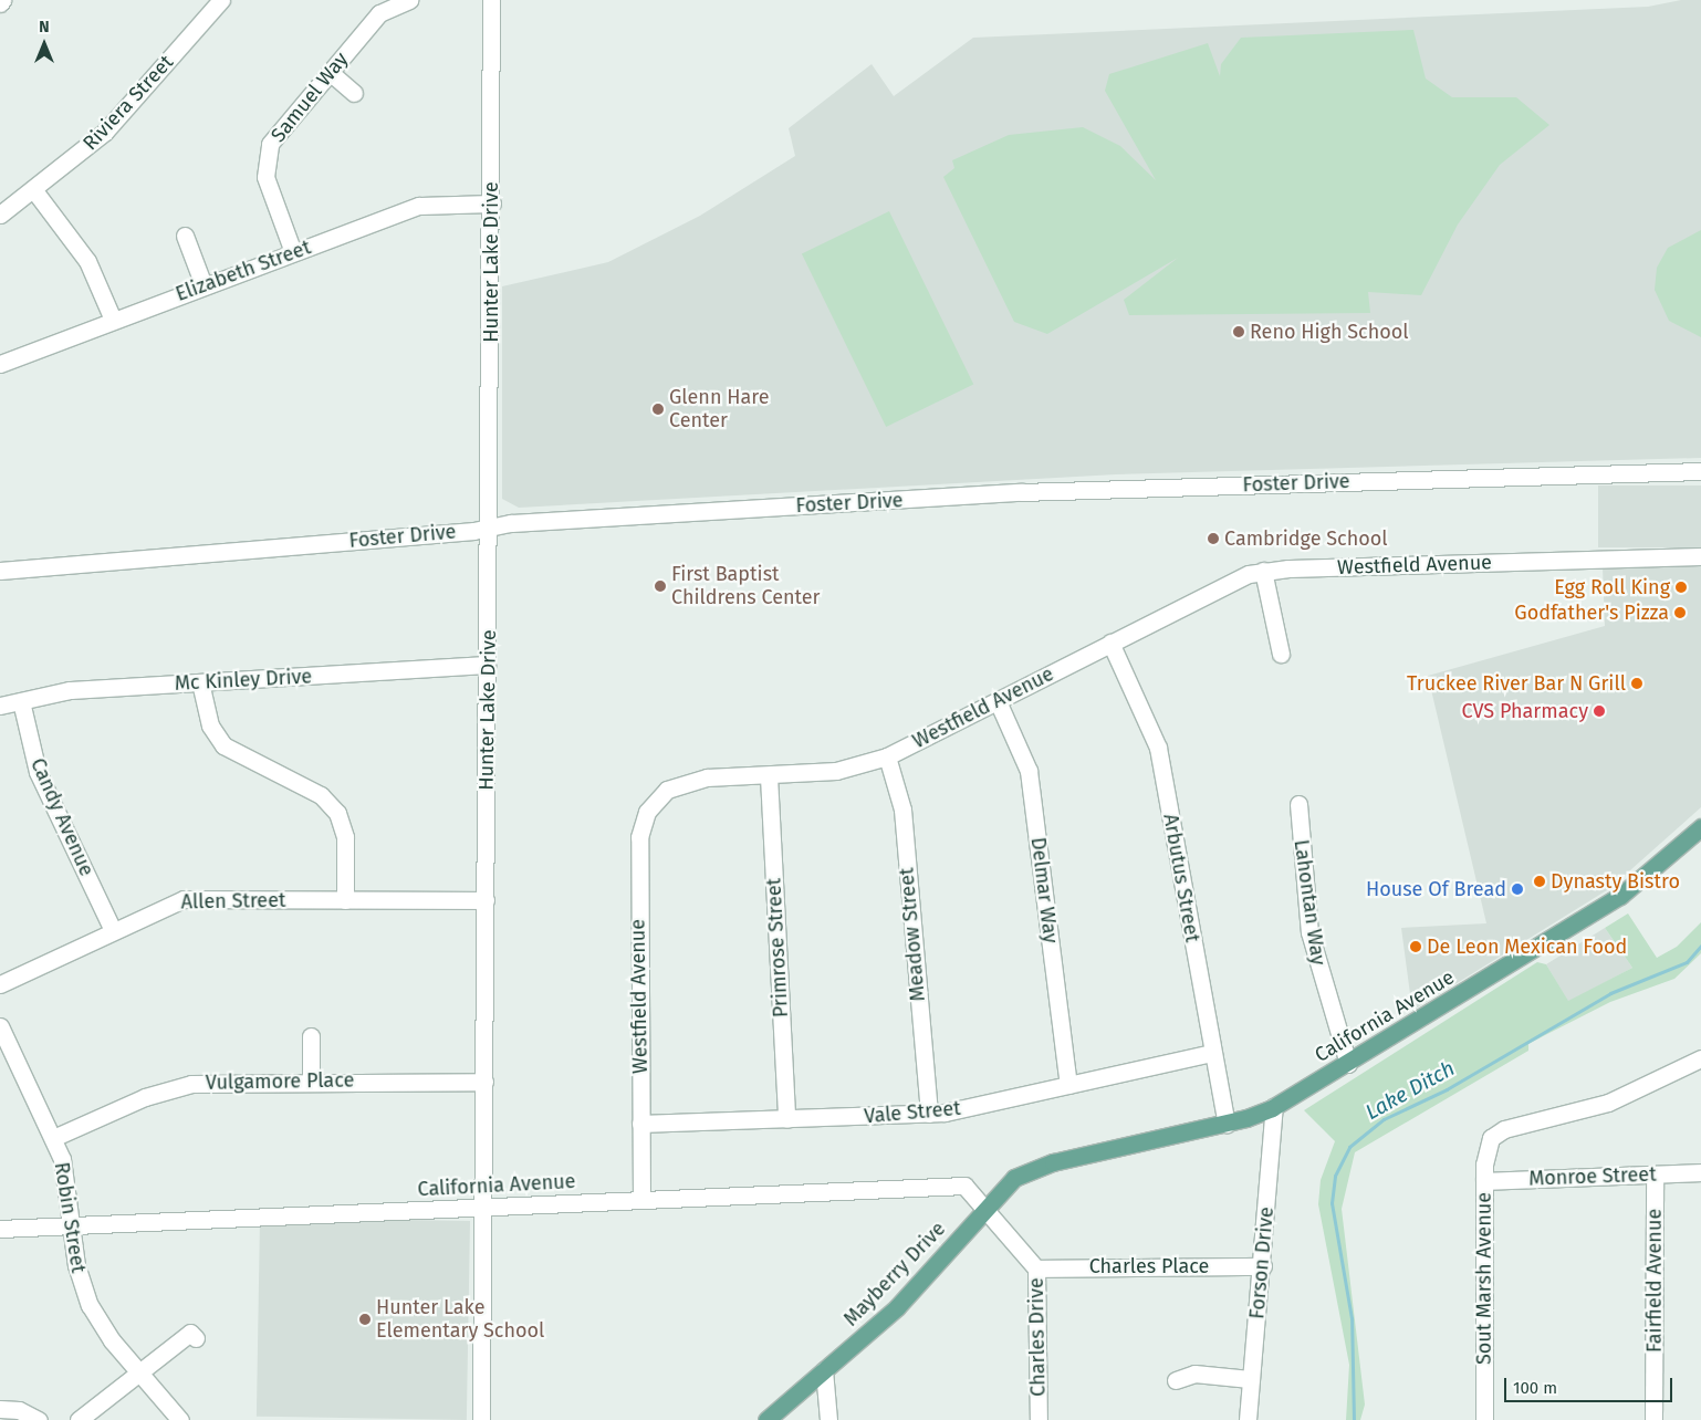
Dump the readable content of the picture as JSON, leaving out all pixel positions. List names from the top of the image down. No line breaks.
{"streets":{"main road":["California Avenue","Mayberry Drive"],"street":["Samuel Way","Riviera Street","Hunter Lake Drive","Elizabeth Street","Foster Drive","Westfield Avenue","Mc Kinley Drive","Candy Avenue","Arbutus Street","Delmar Way","Allen Street","Lahontan Way","Meadow Street","Primrose Street","Vulgamore Place","Vale Street","Monroe Street","Robin Street","Forson Drive","Charles Place","Sout Marsh Avenue","Fairfield Avenue","Charles Drive"]},"crossings":[["Samuel Way","Elizabeth Street"],["Hunter Lake Drive","Elizabeth Street"],["Hunter Lake Drive","Foster Drive"],["Hunter Lake Drive","Mc Kinley Drive"],["Hunter Lake Drive","Allen Street"],["Hunter Lake Drive","California Avenue"],["Hunter Lake Drive","Vulgamore Place"],["Westfield Avenue","Arbutus Street"],["Westfield Avenue","Delmar Way"],["Westfield Avenue","Meadow Street"],["Westfield Avenue","Primrose Street"],["Westfield Avenue","California Avenue"],["Westfield Avenue","Vale Street"],["Mc Kinley Drive","Candy Avenue"],["Candy Avenue","Allen Street"],["Arbutus Street","California Avenue"],["Arbutus Street","Vale Street"],["Delmar Way","Vale Street"],["Lahontan Way","California Avenue"],["Meadow Street","Vale Street"],["Primrose Street","Vale Street"],["California Avenue","Robin Street"],["California Avenue","Forson Drive"],["California Avenue","Mayberry Drive"],["California Avenue","Charles Drive"],["Vulgamore Place","Robin Street"],["Monroe Street","Sout Marsh Avenue"],["Monroe Street","Fairfield Avenue"],["Forson Drive","Charles Place"],["Charles Place","Charles Drive"],["Mayberry Drive","Charles Drive"]],"water":["Lake Ditch"],"places":["Reno High School","Glenn Hare Center","Cambridge School","First Baptist Childrens Center","Egg Roll King","Godfather's Pizza","Truckee River Bar N Grill","CVS Pharmacy","Dynasty Bistro","House Of Bread","De Leon Mexican Food","Hunter Lake Elementary School"],"scale_bar":"100 m","north":"top"}
